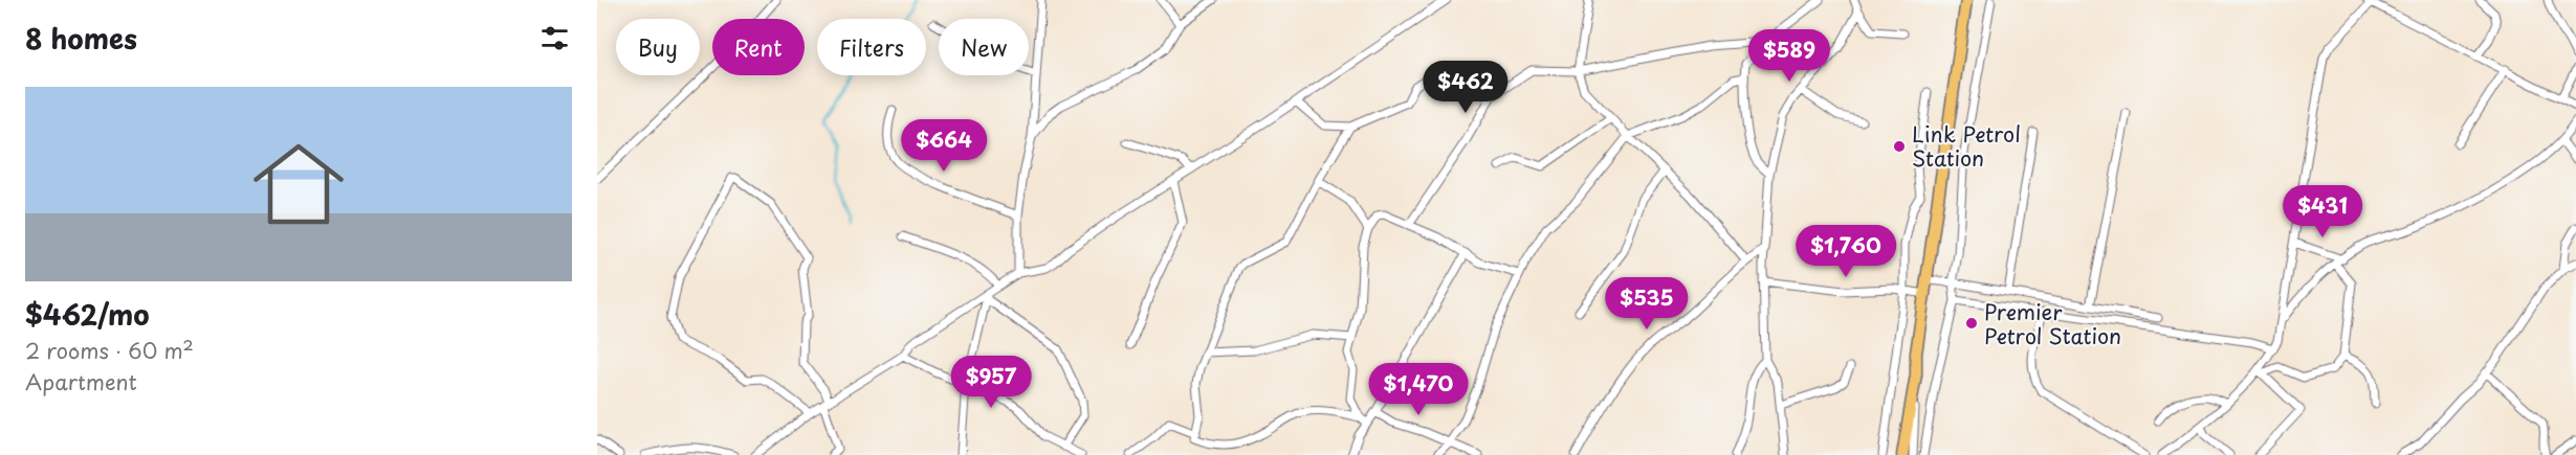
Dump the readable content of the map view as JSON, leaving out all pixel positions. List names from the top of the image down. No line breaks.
{"places":["Link Petrol Station","Premier Petrol Station"],"page":{"heading":"8 homes","chip":["Buy","Rent","Filters","New"],"price":["$589","$462","$664","$431","$1,760","$535","$957","$1,470"],"list":[{"name":"$462/mo","note":"2 rooms · 60 m² · Apartment"}]}}
